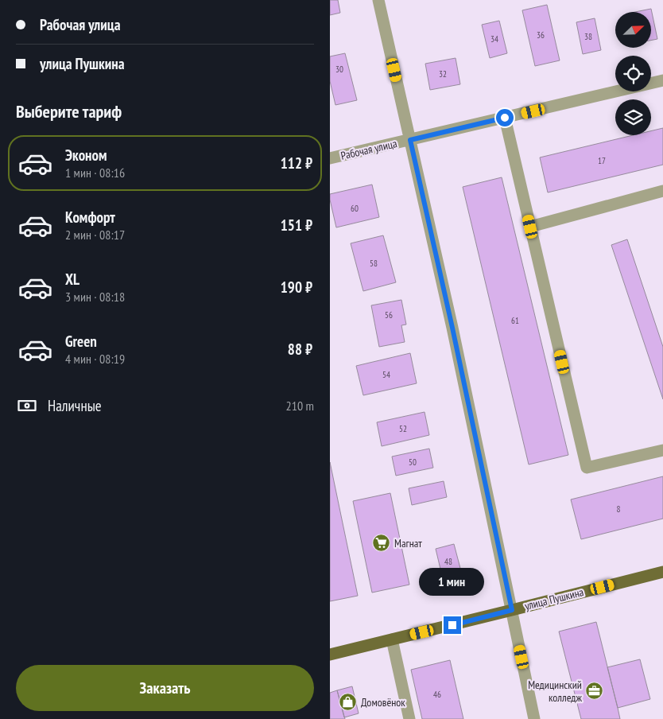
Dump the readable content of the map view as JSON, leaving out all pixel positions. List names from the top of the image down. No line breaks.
{"streets":{"main road":["улица Пушкина"],"street":["Рабочая улица"]},"places":{"supermarket":["Магнат"],"office":["Медицинский колледж"],"shop":["Домовёнок"]},"house_numbers":["36","38","34","30","32","17","60","58","56","61","54","52","50","8","48","46"],"north":"top right","page":{"banner":["Рабочая улица","улица Пушкина"],"heading":"Выберите тариф","list":[{"name":"Эконом","note":"1 мин · 08:16","value":"112 ₽"},{"name":"Комфорт","note":"2 мин · 08:17","value":"151 ₽"},{"name":"XL","note":"3 мин · 08:18","value":"190 ₽"},{"name":"Green","note":"4 мин · 08:19","value":"88 ₽"}],"pay":["Наличные","210 m"],"bubble":"1 мин","buttons":"Заказать"}}
